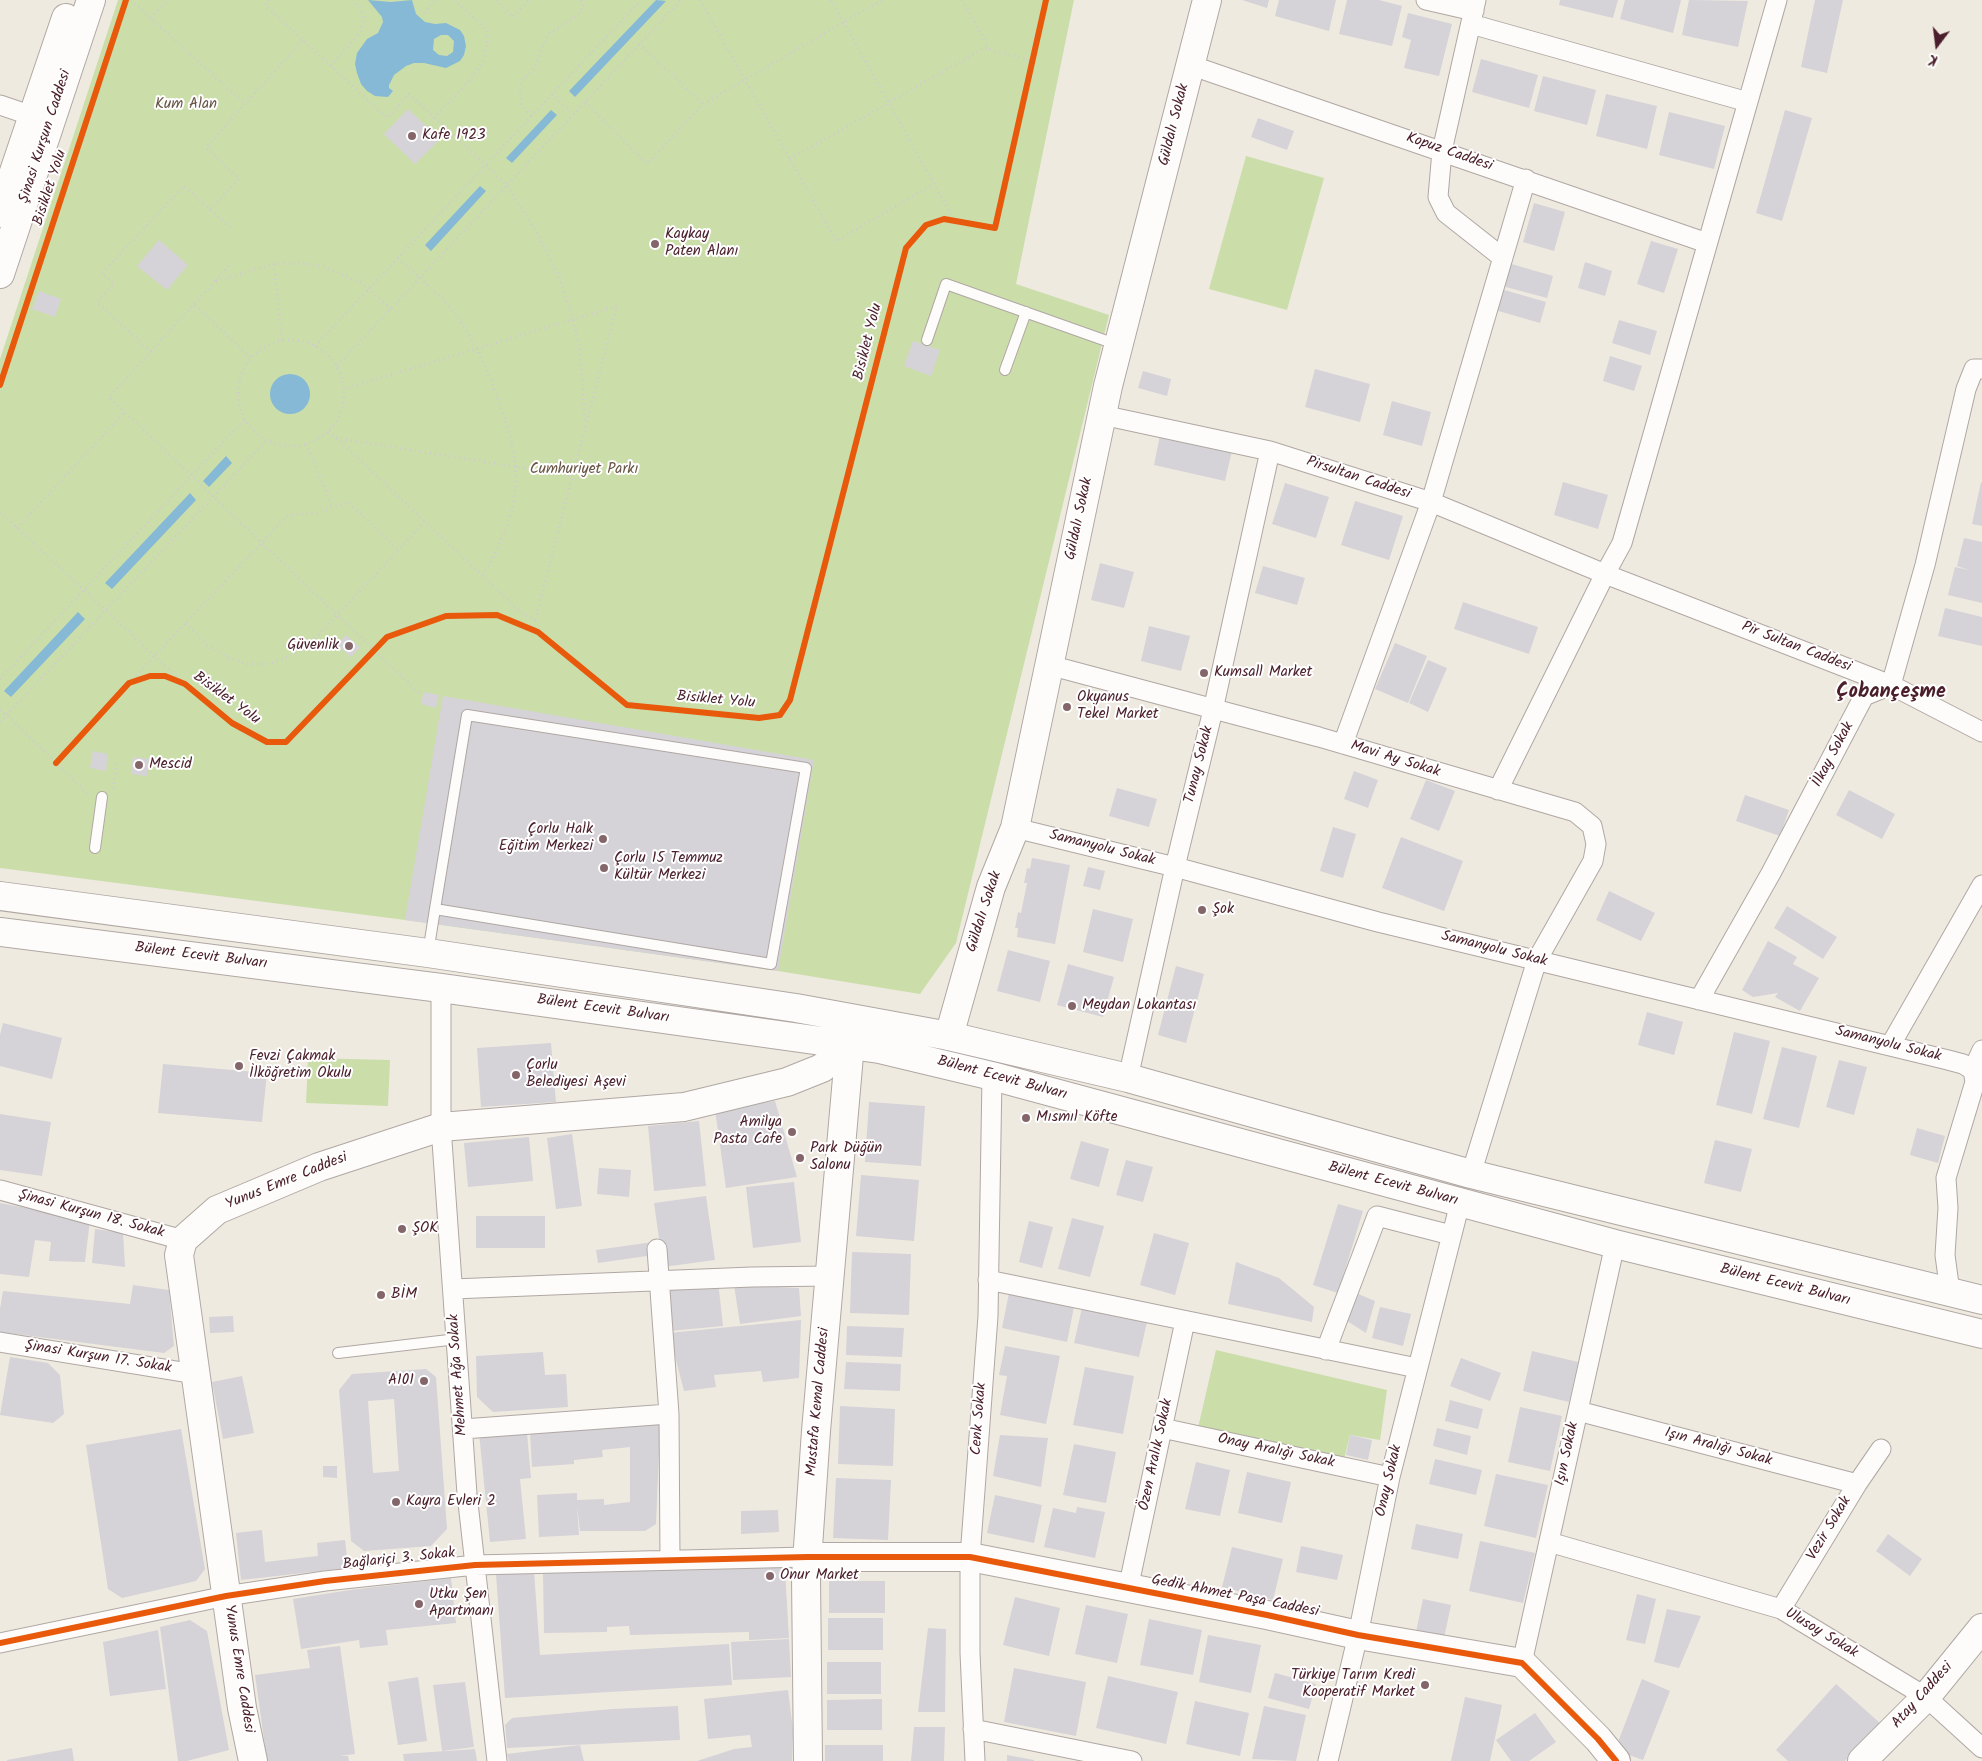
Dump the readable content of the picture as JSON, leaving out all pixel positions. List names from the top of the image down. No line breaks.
{"streets":{"main road":["Güldalı Sokak","Şinasi Kurşun Caddesi","Bülent Ecevit Bulvarı","Yunus Emre Caddesi","Mustafa Kemal Caddesi","Gedik Ahmet Paşa Caddesi","Atay Caddesi"],"street":["Kopuz Caddesi","Pirsultan Caddesi","Pir Sultan Caddesi","İlkay Sokak","Mavi Ay Sokak","Tunay Sokak","Samanyolu Sokak","Şinasi Kurşun 18. Sokak","Şinasi Kurşun 17. Sokak","Mehmet Ağa Sokak","Cenk Sokak","Işın Aralığı Sokak","Onay Aralığı Sokak","Işın Sokak","Özen Aralık Sokak","Onay Sokak","Vezir Sokak","Bağlariçi 3. Sokak","Ulusoy Sokak"],"cycle path":["Bisiklet Yolu"]},"crossings":[["Güldalı Sokak","Kopuz Caddesi"],["Güldalı Sokak","Pirsultan Caddesi"],["Güldalı Sokak","Mavi Ay Sokak"],["Güldalı Sokak","Samanyolu Sokak"],["Güldalı Sokak","Bülent Ecevit Bulvarı"],["Pirsultan Caddesi","Pir Sultan Caddesi"],["Pirsultan Caddesi","Tunay Sokak"],["Pir Sultan Caddesi","İlkay Sokak"],["İlkay Sokak","Samanyolu Sokak"],["Mavi Ay Sokak","Tunay Sokak"],["Mavi Ay Sokak","Samanyolu Sokak"],["Mavi Ay Sokak","Bülent Ecevit Bulvarı"],["Tunay Sokak","Samanyolu Sokak"],["Tunay Sokak","Bülent Ecevit Bulvarı"],["Bülent Ecevit Bulvarı","Yunus Emre Caddesi"],["Bülent Ecevit Bulvarı","Mehmet Ağa Sokak"],["Bülent Ecevit Bulvarı","Mustafa Kemal Caddesi"],["Bülent Ecevit Bulvarı","Cenk Sokak"],["Bülent Ecevit Bulvarı","Işın Sokak"],["Bülent Ecevit Bulvarı","Onay Sokak"],["Yunus Emre Caddesi","Şinasi Kurşun 18. Sokak"],["Yunus Emre Caddesi","Şinasi Kurşun 17. Sokak"],["Yunus Emre Caddesi","Mehmet Ağa Sokak"],["Yunus Emre Caddesi","Mustafa Kemal Caddesi"],["Yunus Emre Caddesi","Bağlariçi 3. Sokak"],["Mehmet Ağa Sokak","Bağlariçi 3. Sokak"],["Mustafa Kemal Caddesi","Bağlariçi 3. Sokak"],["Mustafa Kemal Caddesi","Gedik Ahmet Paşa Caddesi"],["Cenk Sokak","Gedik Ahmet Paşa Caddesi"],["Işın Aralığı Sokak","Işın Sokak"],["Işın Aralığı Sokak","Vezir Sokak"],["Onay Aralığı Sokak","Özen Aralık Sokak"],["Onay Aralığı Sokak","Onay Sokak"],["Işın Sokak","Gedik Ahmet Paşa Caddesi"],["Işın Sokak","Ulusoy Sokak"],["Özen Aralık Sokak","Gedik Ahmet Paşa Caddesi"],["Onay Sokak","Gedik Ahmet Paşa Caddesi"],["Vezir Sokak","Ulusoy Sokak"],["Bağlariçi 3. Sokak","Gedik Ahmet Paşa Caddesi"],["Ulusoy Sokak","Atay Caddesi"]],"districts":["Çobançeşme"],"parks":["Kum Alan","Cumhuriyet Parkı"],"places":["Kafe 1923","Kaykay Paten Alanı","Güvenlik","Kumsall Market","Okyanus Tekel Market","Mescid","Çorlu Halk Eğitim Merkezi","Çorlu 15 Temmuz Kültür Merkezi","Şok","Meydan Lokantası","Fevzi Çakmak İlköğretim Okulu","Çorlu Belediyesi Aşevi","Mısmıl Köfte","Amilya Pasta Cafe","Park Düğün Salonu","ŞOK","BİM","A101","Kayra Evleri 2","Onur Market","Utku Şen Apartmanı","Türkiye Tarım Kredi Kooperatif Market"],"north":"bottom"}
